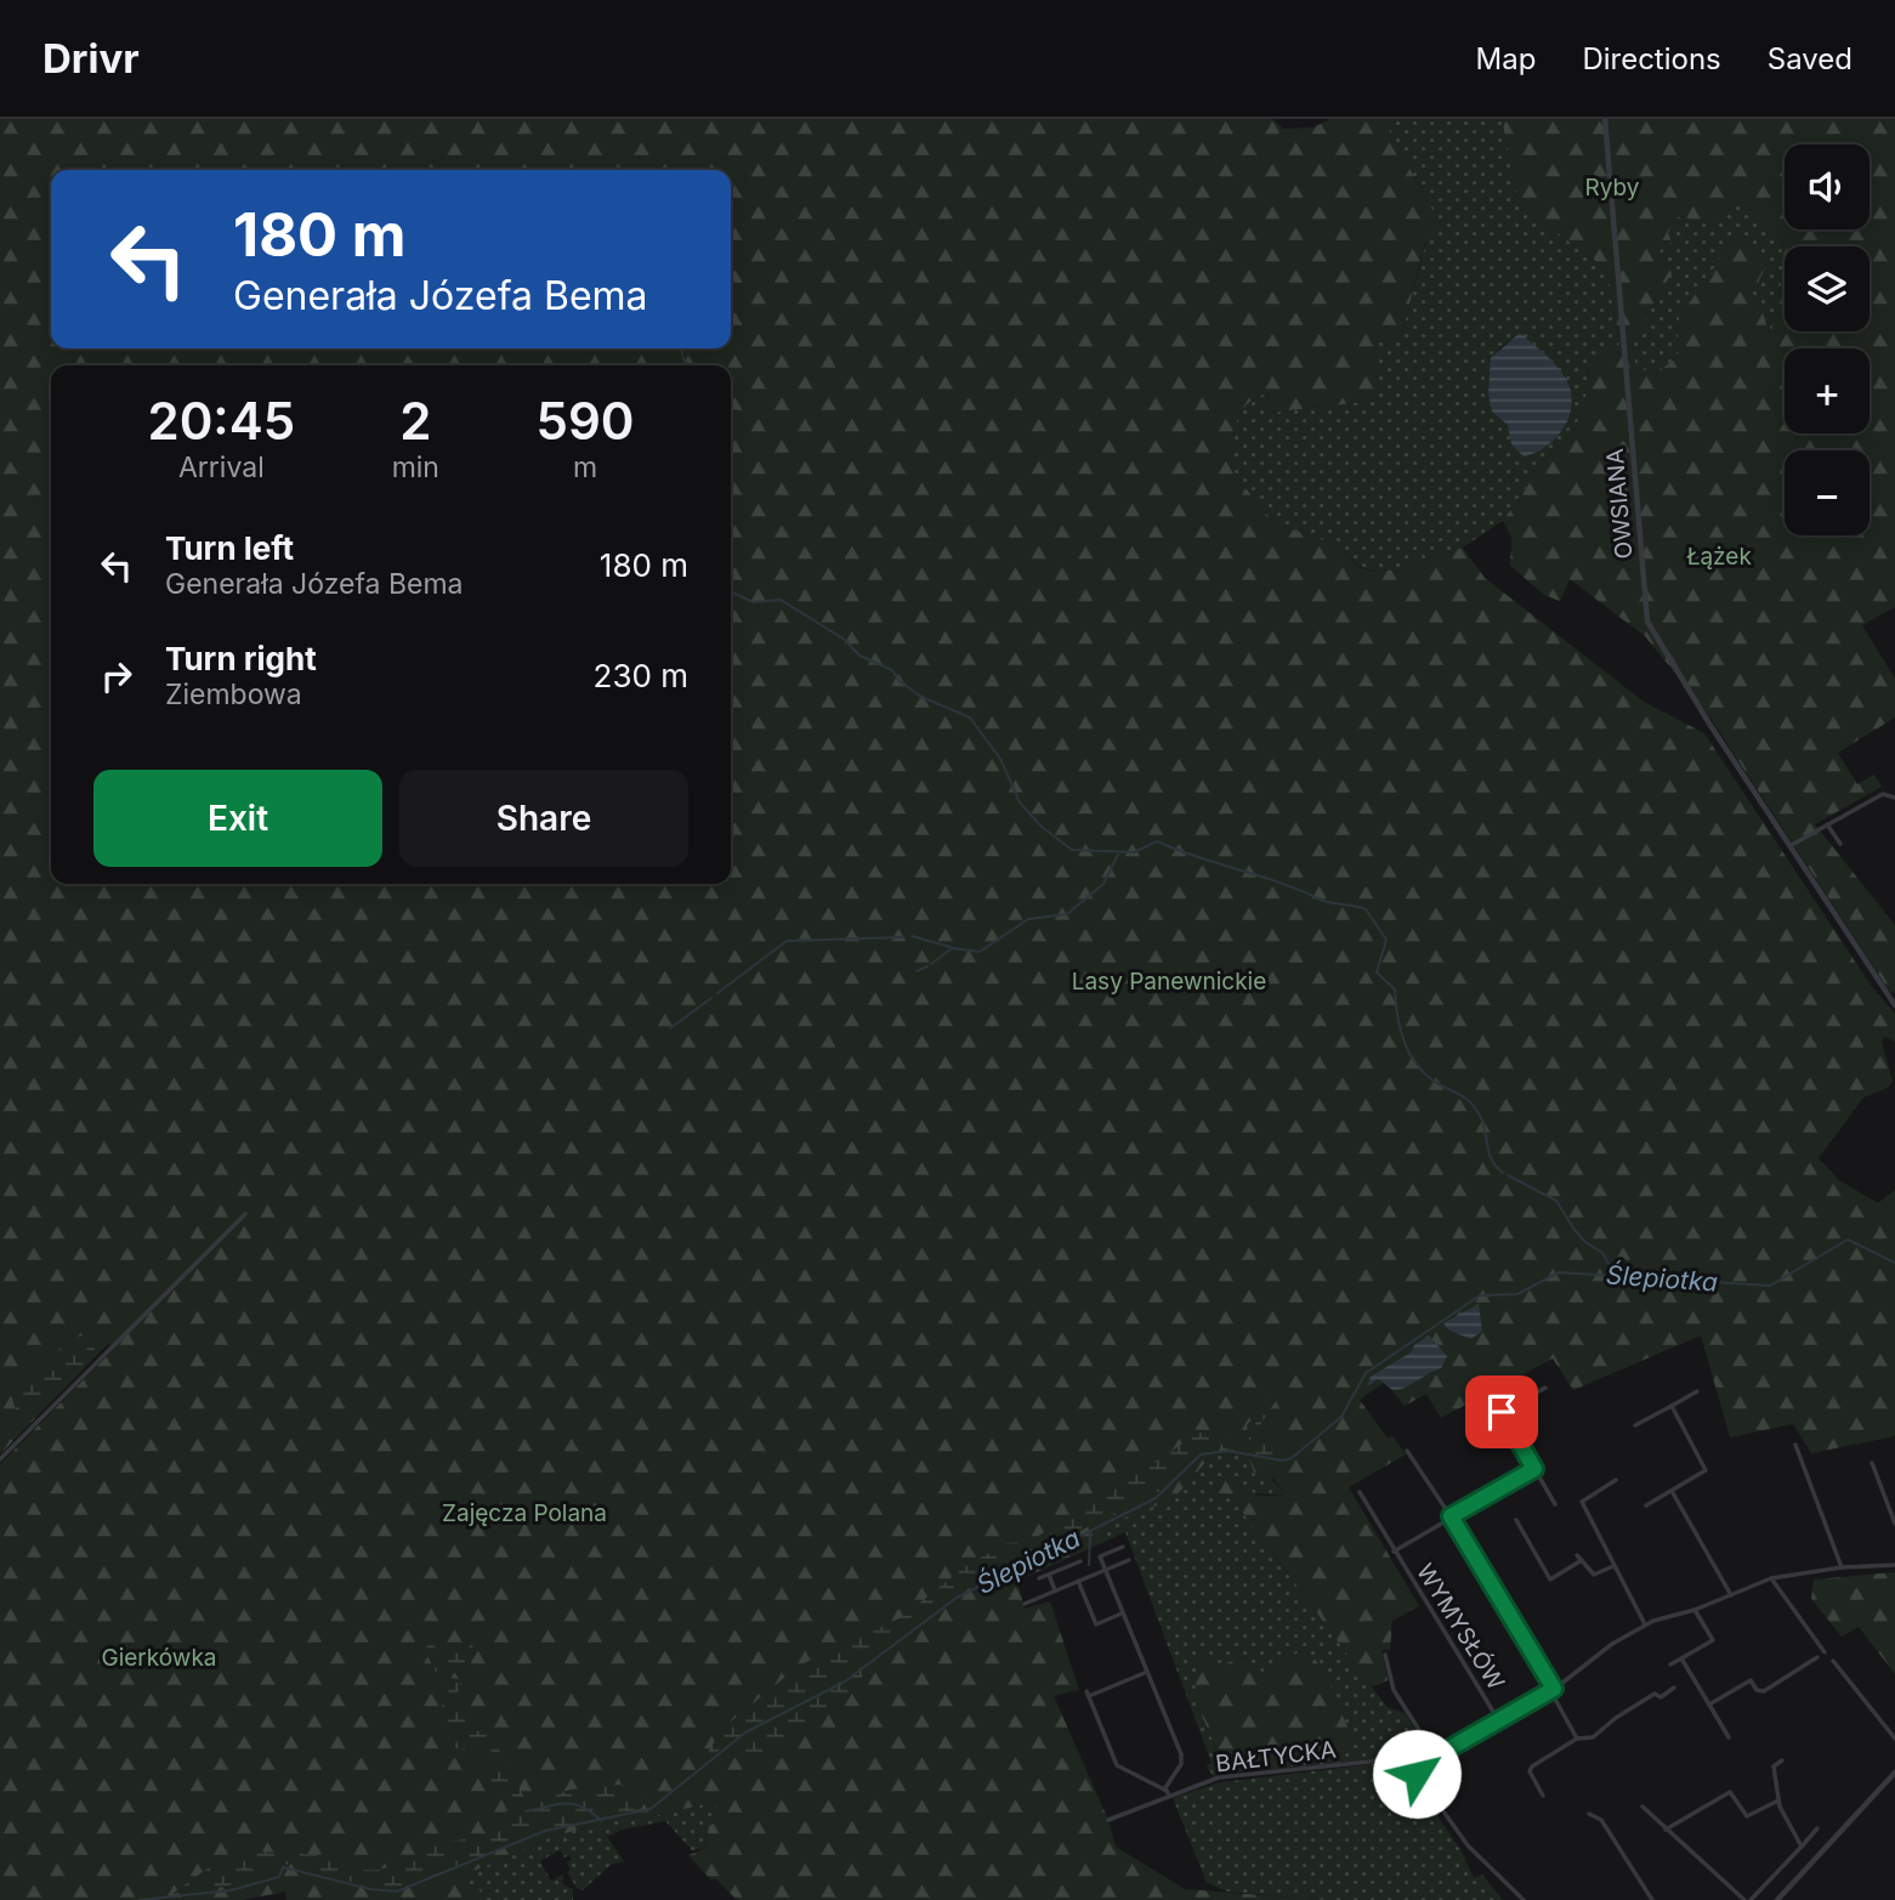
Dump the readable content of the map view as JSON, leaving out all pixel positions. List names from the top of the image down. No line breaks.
{"streets":{"street":["OWSIANA","WYMYSŁÓW","BAŁTYCKA"]},"water":["Ślepiotka"],"parks":["Ryby","Łążek","Lasy Panewnickie","Zajęcza Polana","Gierkówka"],"page":{"header":"Drivr","nav":["Map","Directions","Saved"],"map_buttons":["+","−"],"turn":["180 m","Generała Józefa Bema"],"eta":["20:45","Arrival","2","min","590","m"],"list":[{"name":"Turn left","note":"Generała Józefa Bema","value":"180 m"},{"name":"Turn right","note":"Ziembowa","value":"230 m"}],"buttons":["Exit","Share"]}}
